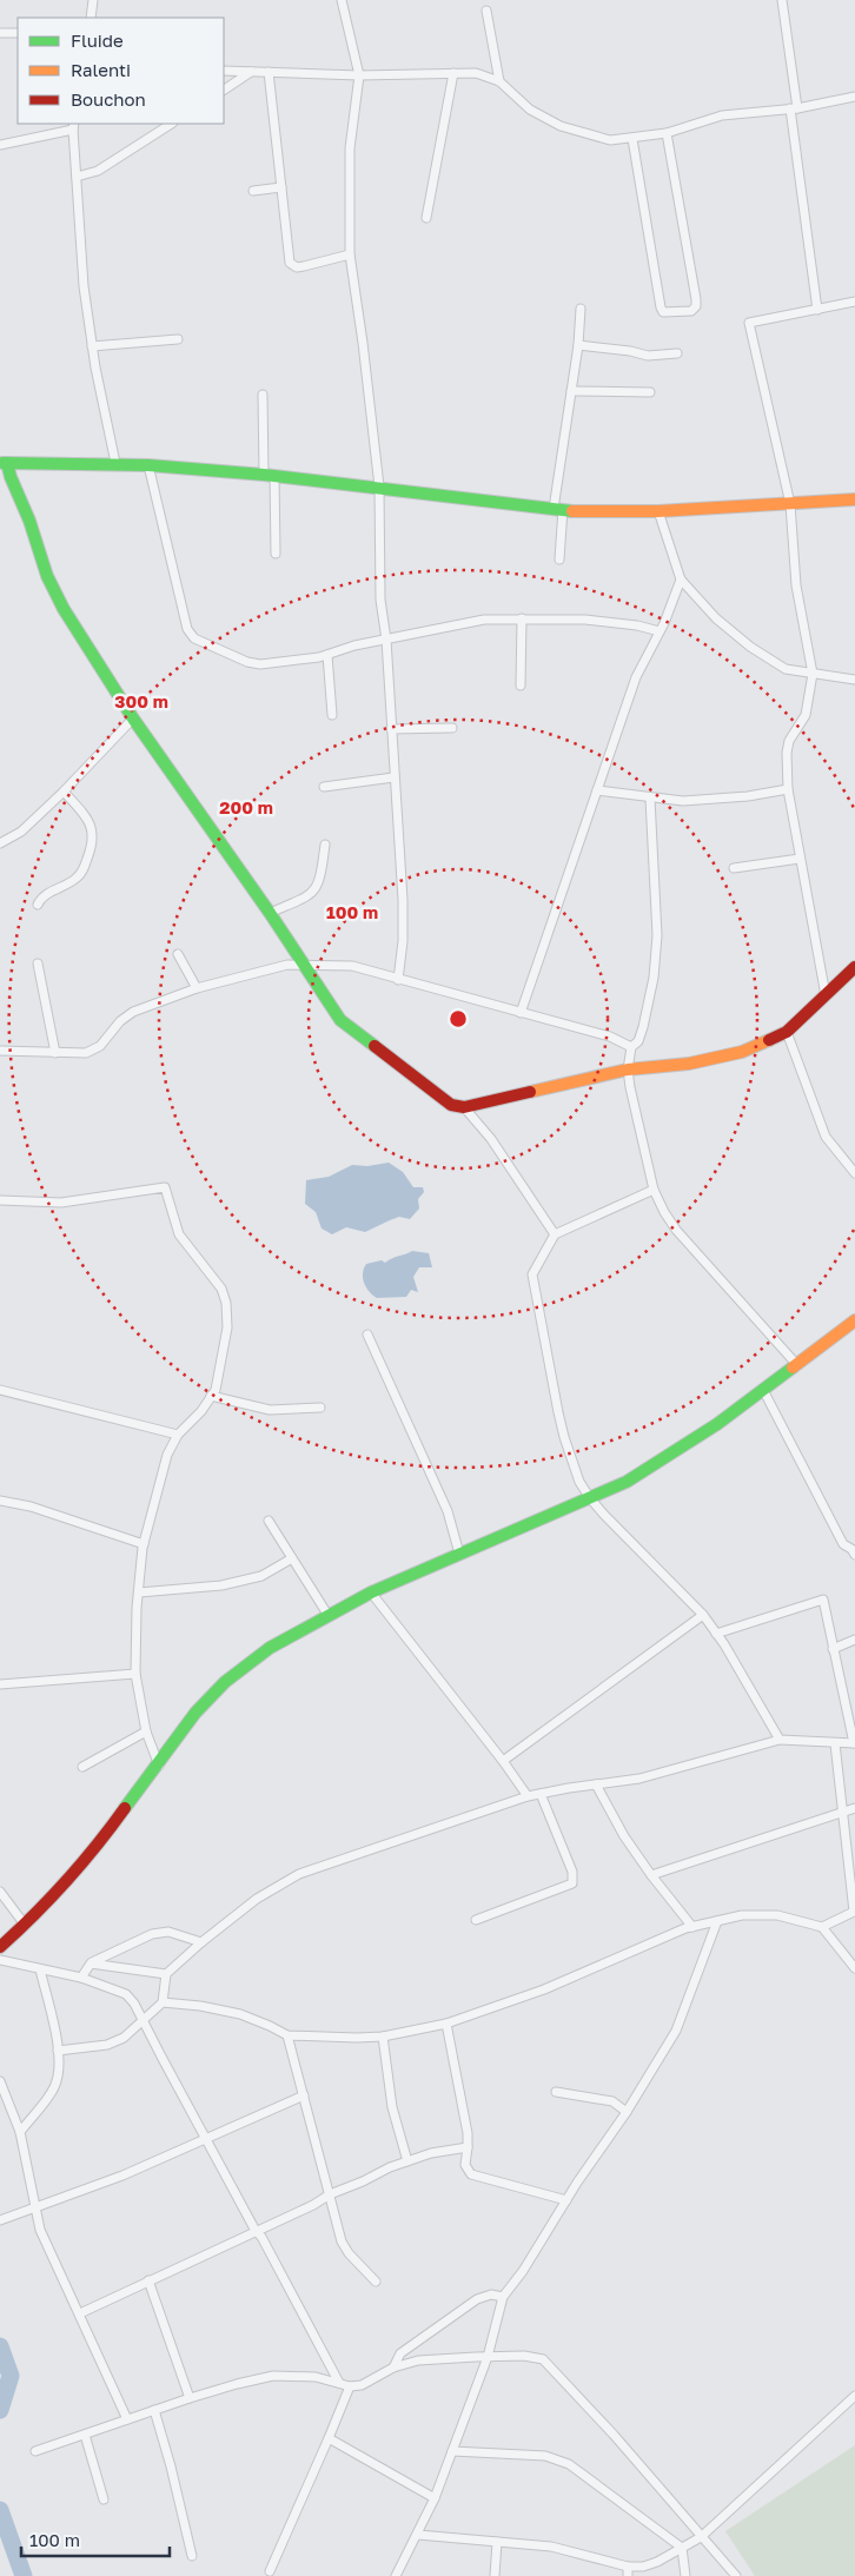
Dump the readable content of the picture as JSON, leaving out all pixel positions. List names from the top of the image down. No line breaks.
{"legend":["Fluide","Ralenti","Bouchon"],"scale_bar":"100 m","rings":["300 m","200 m","100 m"]}
